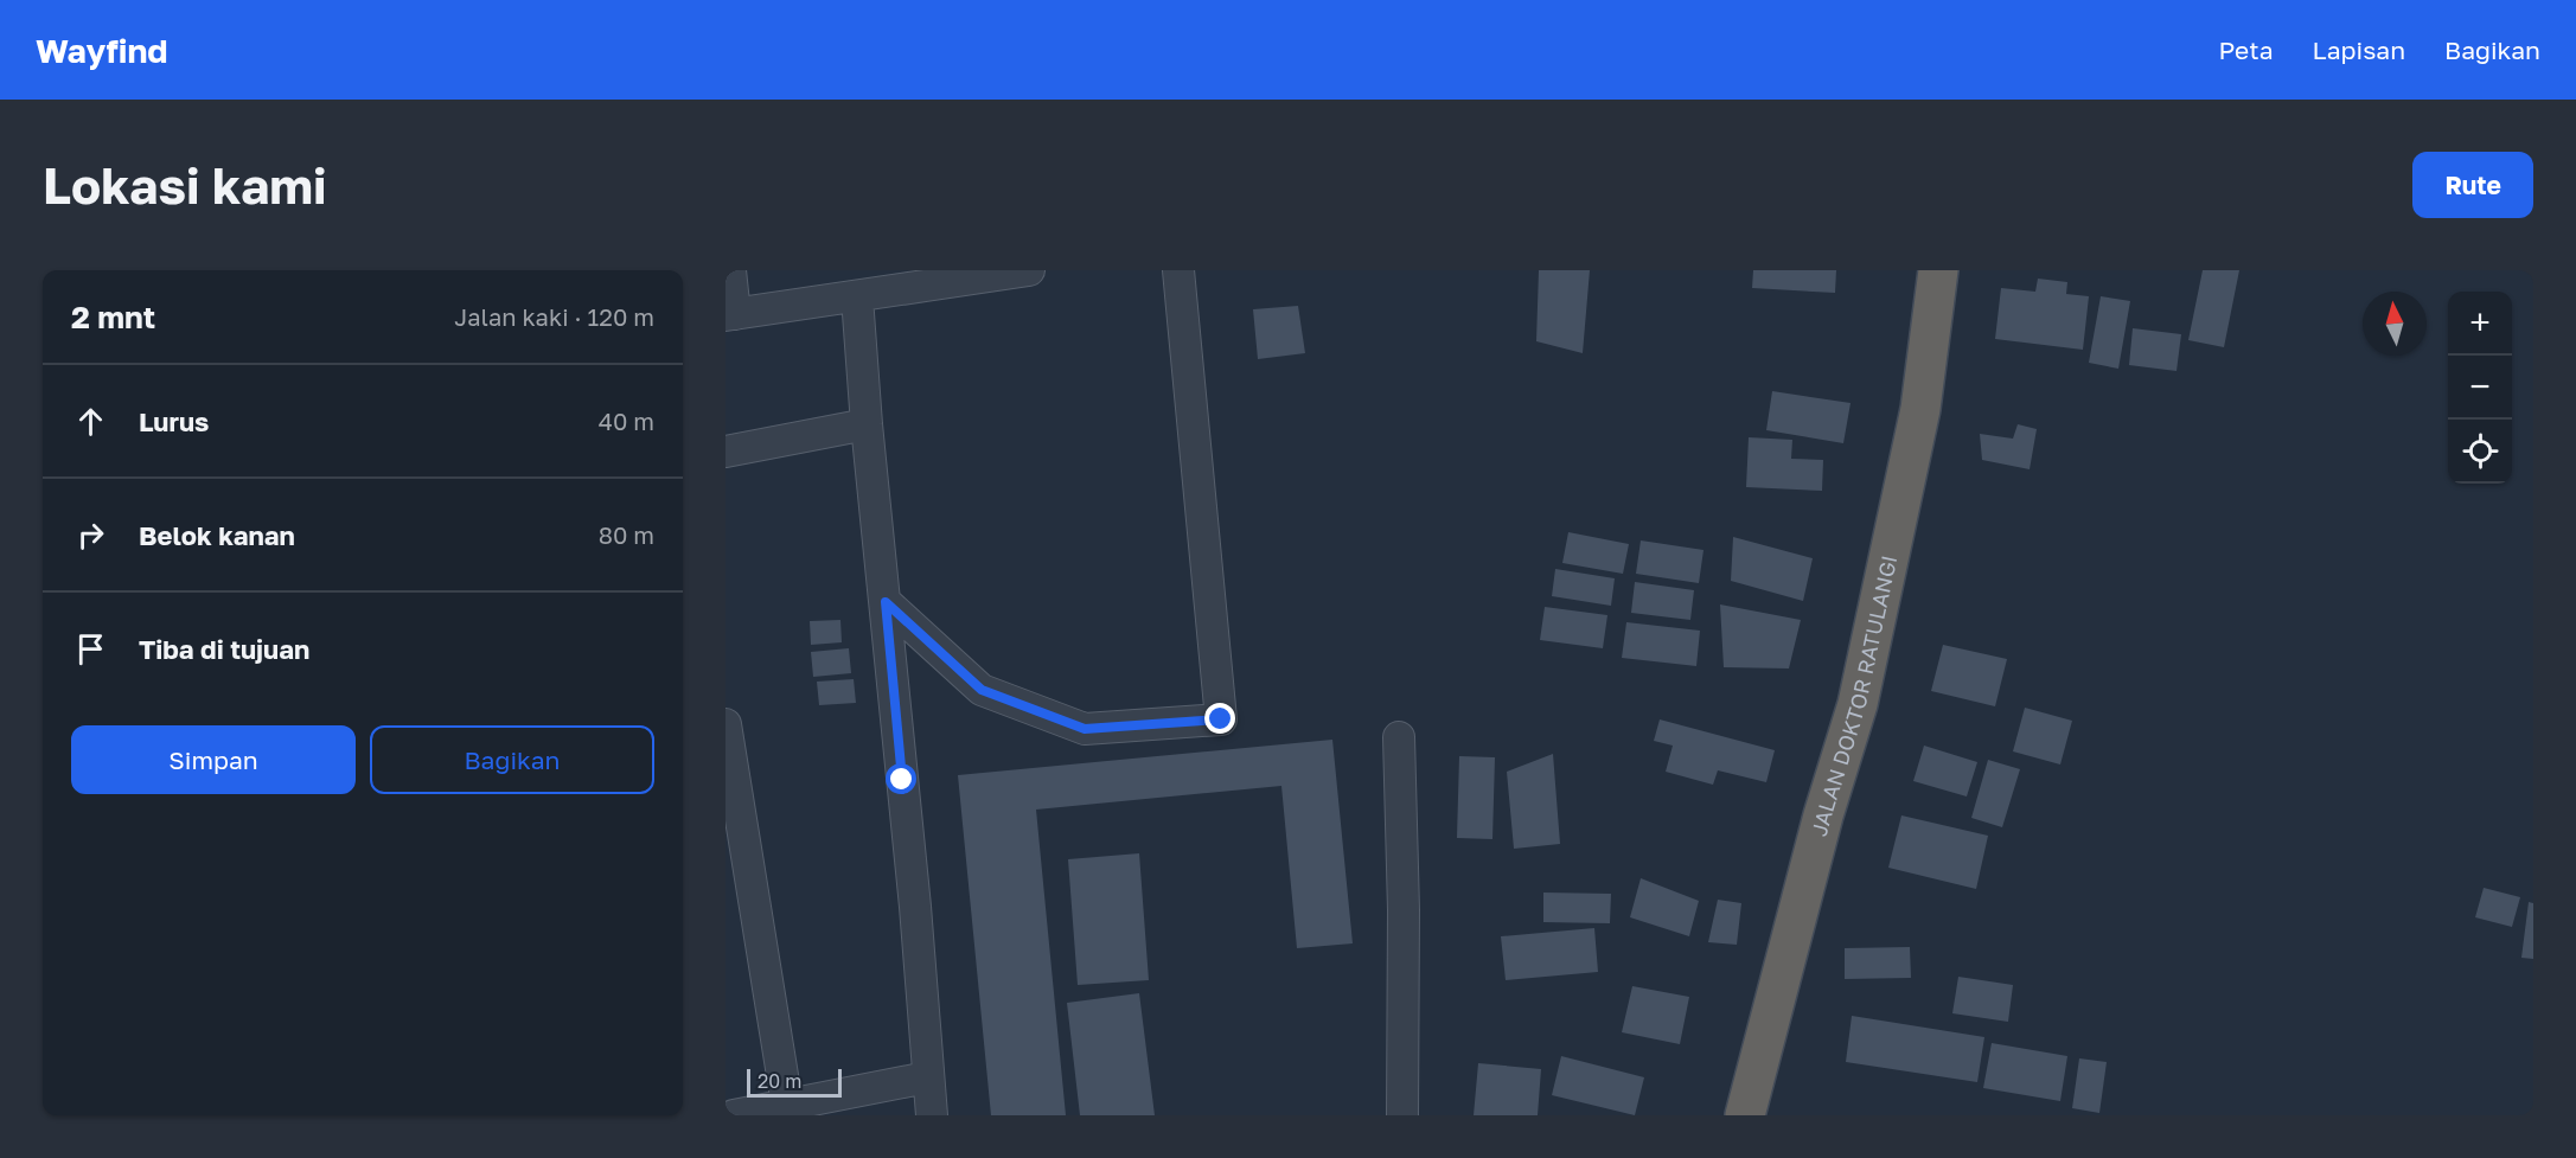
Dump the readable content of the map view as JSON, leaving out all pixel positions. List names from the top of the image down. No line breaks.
{"streets":{"highway":["JALAN DOKTOR RATULANGI"]},"scale_bar":"20 m","north":"top","page":{"header":"Wayfind","nav":["Peta","Lapisan","Bagikan"],"buttons":["Rute",["Simpan","Bagikan"]],"title":"Lokasi kami","heading":["2 mnt","Jalan kaki · 120 m"],"map_buttons":["+","−"],"list":[["Lurus","40 m"],["Belok kanan","80 m"],"Tiba di tujuan"],"scale":"20 m"}}
